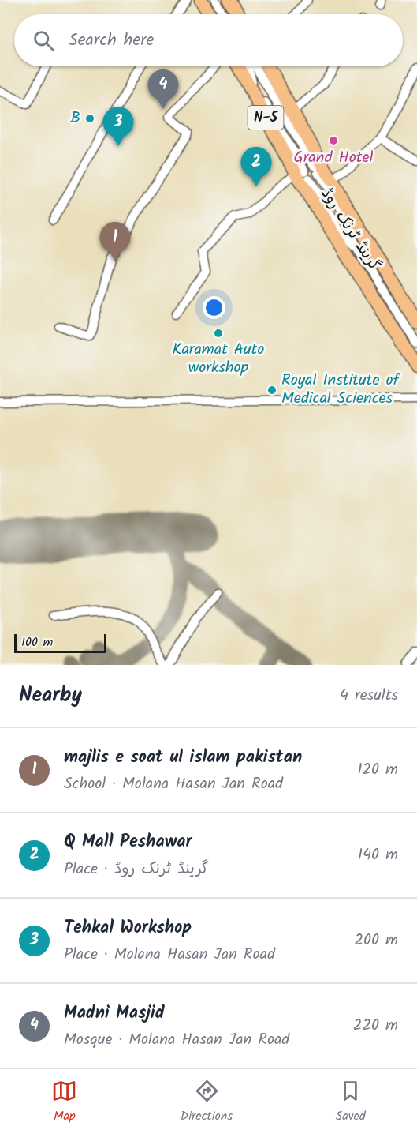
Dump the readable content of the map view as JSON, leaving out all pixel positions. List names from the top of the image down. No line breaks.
{"streets":{"highway":["N-5","گرینڈ ٹرنک روڈ"]},"places":["B","Grand Hotel","Karamat Auto workshop","Royal Institute of Medical Sciences"],"scale_bar":"100 m","page":{"search":"Search here","pins":["4","3","2","1"],"scale":"100 m","heading":["Nearby","4 results"],"list":[{"mark":"1","name":"majlis e soat ul islam pakistan","note":"School · Molana Hasan Jan Road","value":"120 m"},{"mark":"2","name":"Q Mall Peshawar","note":"Place · گرینڈ ٹرنک روڈ","value":"140 m"},{"mark":"3","name":"Tehkal Workshop","note":"Place · Molana Hasan Jan Road","value":"200 m"},{"mark":"4","name":"Madni Masjid","note":"Mosque · Molana Hasan Jan Road","value":"220 m"}],"nav":["Map","Directions","Saved"]}}
